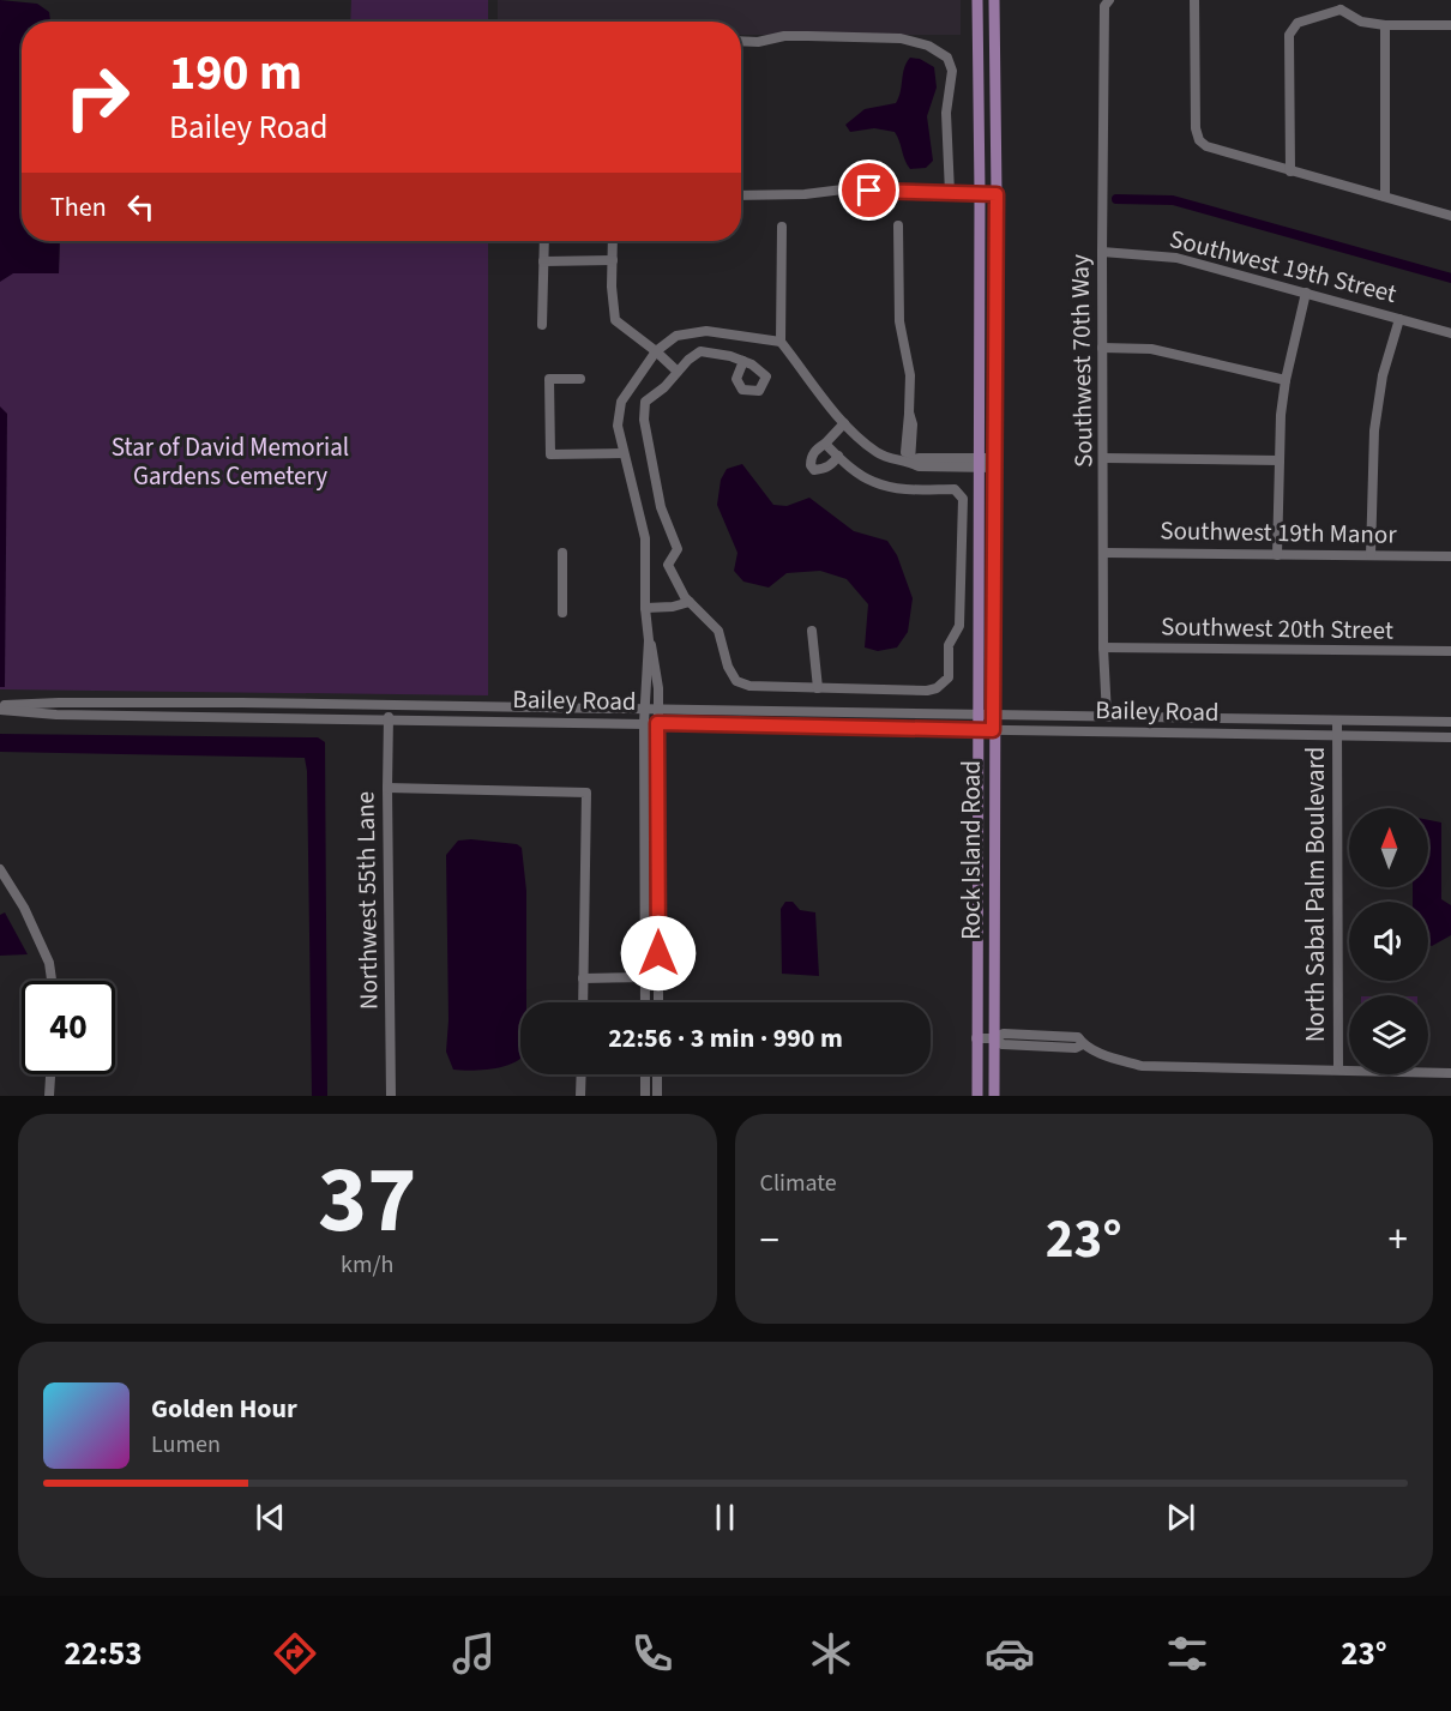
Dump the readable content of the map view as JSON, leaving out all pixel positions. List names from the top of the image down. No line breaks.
{"streets":{"main road":["Rock Island Road"],"street":["Southwest 19th Street","Southwest 70th Way","Southwest 19th Manor","Southwest 20th Street","Bailey Road","North Sabal Palm Boulevard","Northwest 55th Lane"]},"crossings":[["Southwest 19th Street","Southwest 70th Way"],["Southwest 70th Way","Southwest 19th Manor"],["Southwest 70th Way","Southwest 20th Street"],["Southwest 70th Way","Bailey Road"],["Bailey Road","Rock Island Road"],["Bailey Road","North Sabal Palm Boulevard"],["Bailey Road","Northwest 55th Lane"]],"parks":["Star of David Memorial Gardens Cemetery"],"north":"top","page":{"turn":["190 m","Bailey Road"],"then":"Then","limit":"40","trip":"22:56 · 3 min · 990 m","tile":[["37","km/h"],"Climate"],"heat":["−","23°","+"],"song":["Golden Hour","Lumen"],"tabs":["22:53","23°"]}}
